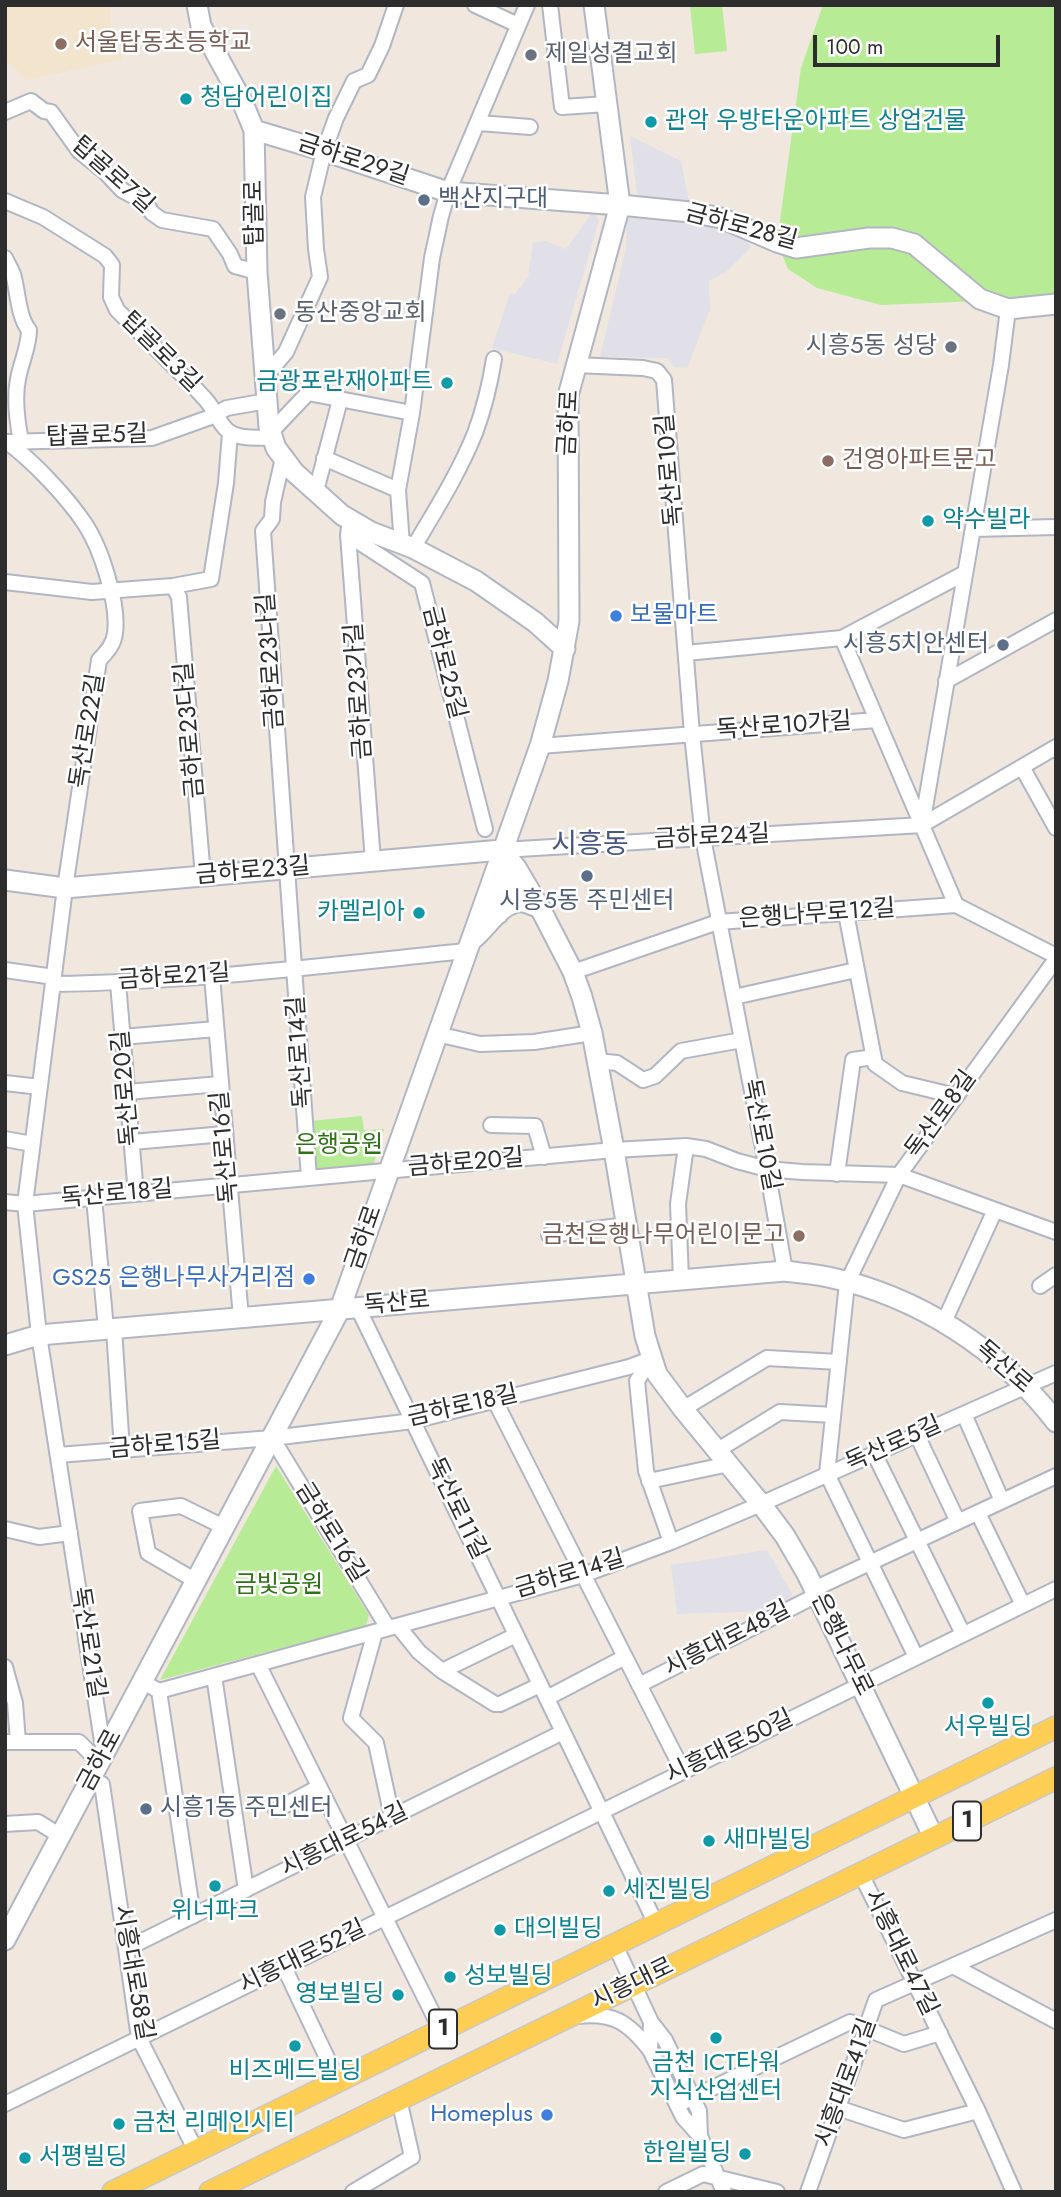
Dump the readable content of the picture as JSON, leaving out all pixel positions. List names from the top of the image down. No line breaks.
{"streets":{"main road":["금하로29길","탑골로","금하로28길","금하로","금하로23길","독산로","은행나무로","1","시흥대로"],"street":["탑골로7길","탑골로3길","탑골로5길","독산로10길","금하로23나길","금하로25길","금하로23가길","독산로10가길","금하로23다길","독산로22길","금하로24길","은행나무로12길","금하로21길","독산로14길","독산로20길","독산로8길","독산로16길","금하로20길","독산로18길","금하로18길","독산로5길","금하로15길","독산로11길","금하로16길","금하로14길","시흥대로48길","독산로21길","시흥대로50길","시흥대로54길","시흥대로47길","시흥대로52길","시흥대로58길","시흥대로41길"]},"crossings":[["금하로29길","탑골로"],["금하로29길","금하로28길"],["금하로29길","금하로"],["탑골로7길","탑골로"],["탑골로","금하로"],["탑골로","탑골로5길"],["탑골로","금하로23나길"],["탑골로","금하로25길"],["탑골로","금하로23가길"],["금하로28길","금하로"],["탑골로3길","탑골로5길"],["금하로","독산로10길"],["금하로","금하로24길"],["금하로","금하로23길"],["금하로","금하로21길"],["금하로","독산로14길"],["금하로","독산로16길"],["금하로","금하로20길"],["금하로","독산로18길"],["금하로","독산로"],["금하로","금하로18길"],["금하로","금하로15길"],["금하로","독산로11길"],["금하로","금하로16길"],["금하로","금하로14길"],["금하로","독산로21길"],["금하로","은행나무로"],["탑골로5길","독산로22길"],["독산로10길","독산로10가길"],["독산로10길","금하로24길"],["독산로10길","은행나무로12길"],["독산로10길","금하로20길"],["독산로10길","독산로"],["금하로23나길","금하로23길"],["금하로25길","금하로23가길"],["금하로23가길","금하로23길"],["금하로23다길","금하로23길"],["독산로22길","금하로23길"],["독산로22길","금하로21길"],["독산로22길","독산로18길"],["독산로22길","독산로"],["독산로22길","독산로21길"],["금하로24길","금하로23길"],["금하로24길","은행나무로"],["금하로23길","은행나무로"],["은행나무로12길","은행나무로"],["금하로21길","독산로14길"],["금하로21길","독산로20길"],["금하로21길","독산로16길"],["독산로20길","독산로18길"],["독산로8길","금하로20길"],["독산로8길","독산로"],["독산로8길","독산로5길"],["독산로16길","독산로18길"],["독산로16길","독산로"],["금하로20길","은행나무로"],["독산로","독산로5길"],["독산로","독산로11길"],["독산로","독산로21길"],["독산로","은행나무로"],["금하로18길","금하로15길"],["금하로18길","독산로11길"],["금하로18길","금하로16길"],["금하로18길","시흥대로48길"],["금하로18길","은행나무로"],["독산로5길","금하로14길"],["독산로5길","은행나무로"],["금하로15길","금하로16길"],["금하로15길","독산로21길"],["독산로11길","금하로14길"],["금하로16길","금하로14길"],["금하로14길","시흥대로48길"],["금하로14길","은행나무로"],["시흥대로48길","은행나무로"],["시흥대로48길","시흥대로50길"],["은행나무로","시흥대로50길"],["은행나무로","시흥대로"],["시흥대로50길","시흥대로52길"],["시흥대로54길","시흥대로58길"],["시흥대로47길","시흥대로"],["시흥대로47길","시흥대로41길"],["시흥대로52길","시흥대로58길"],["시흥대로58길","시흥대로"]],"districts":["시흥동"],"parks":["은행공원","금빛공원"],"places":["서울탑동초등학교","제일성결교회","청담어린이집","관악 우방타운아파트 상업건물","백산지구대","동산중앙교회","시흥5동 성당","금광포란재아파트","건영아파트문고","약수빌라","보물마트","시흥5치안센터","시흥5동 주민센터","카멜리아","금천은행나무어린이문고","GS25 은행나무사거리점","서우빌딩","시흥1동 주민센터","새마빌딩","위너파크","세진빌딩","대의빌딩","성보빌딩","영보빌딩","금천 ICT타워 지식산업센터","비즈메드빌딩","Homeplus","금천 리메인시티","한일빌딩","서평빌딩"],"scale_bar":"100 m"}
